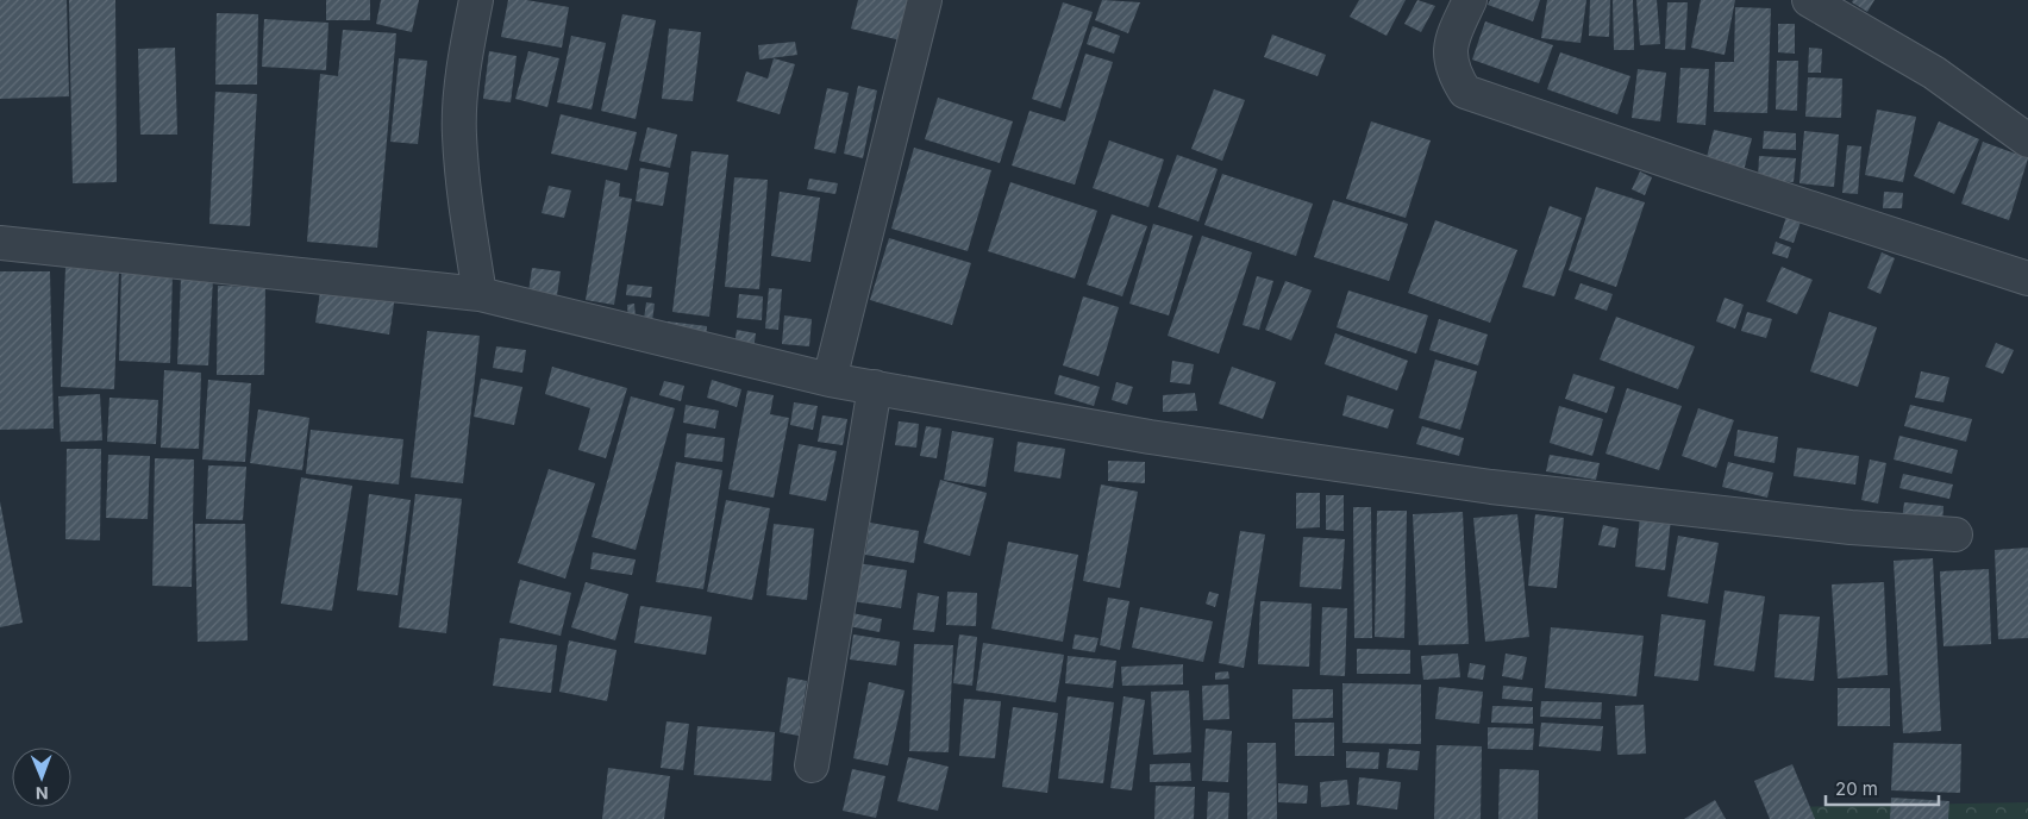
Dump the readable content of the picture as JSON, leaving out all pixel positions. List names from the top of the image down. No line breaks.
{"scale_bar":"20 m","north":"bottom"}
